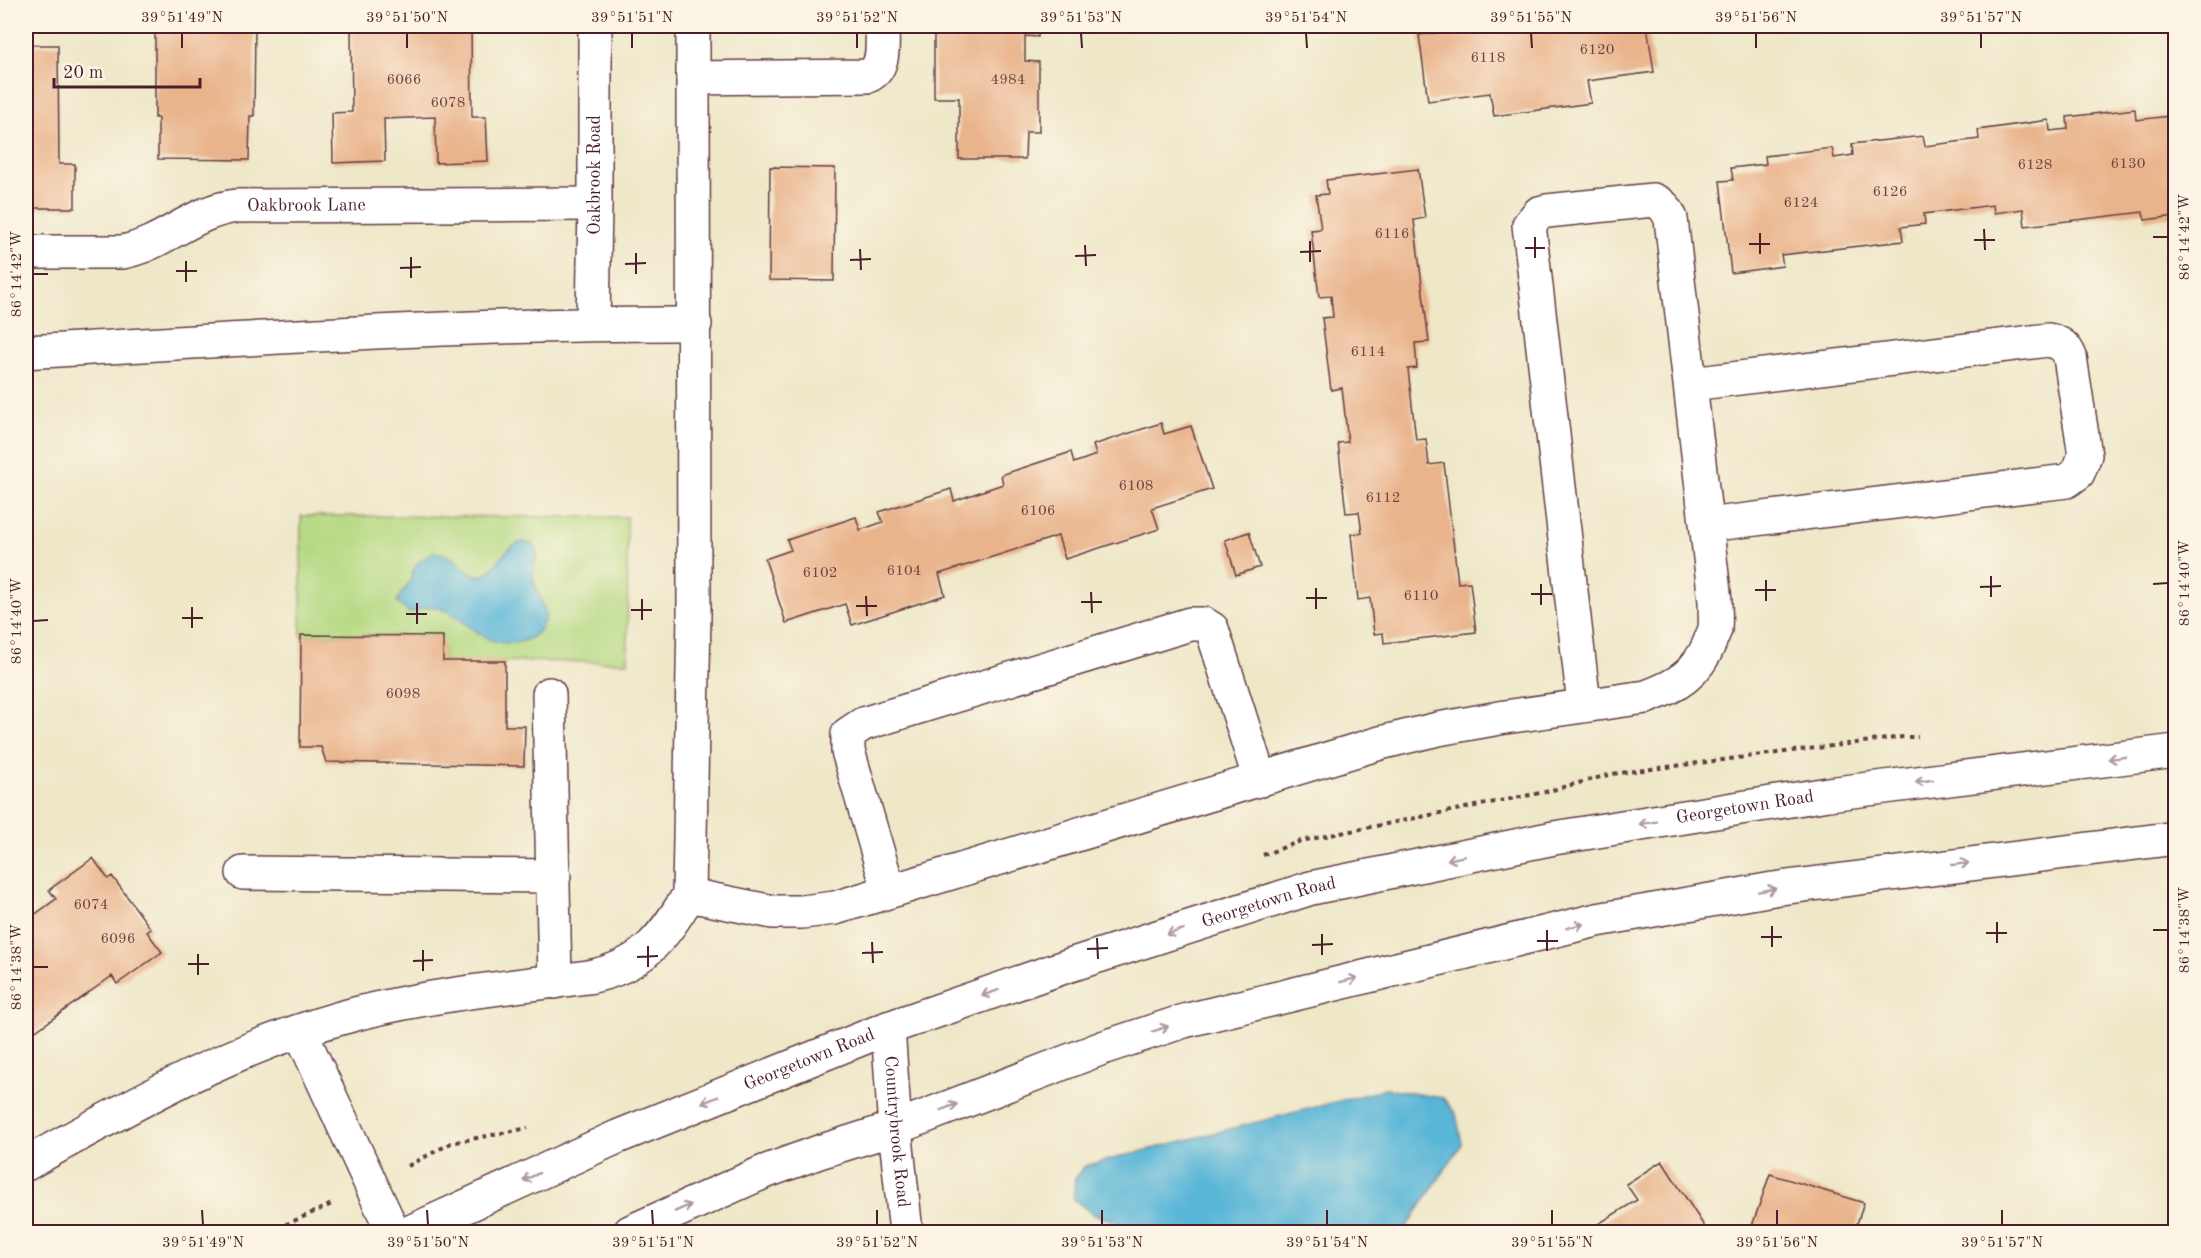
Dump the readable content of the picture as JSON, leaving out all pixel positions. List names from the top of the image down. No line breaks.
{"streets":{"street":["Oakbrook Road","Oakbrook Lane","Georgetown Road","Countrybrook Road"]},"crossings":[["Oakbrook Road","Oakbrook Lane"],["Georgetown Road","Countrybrook Road"]],"house_numbers":["6120","6118","6066","4984","6078","6130","6128","6126","6124","6116","6114","6108","6112","6106","6104","6102","6110","6098","6074","6096"],"scale_bar":"20 m","coordinates":["39°51'49\"N","39°51'50\"N","39°51'51\"N","39°51'52\"N","39°51'53\"N","39°51'54\"N","39°51'55\"N","39°51'56\"N","39°51'57\"N","86°14'42\"W","86°14'40\"W","86°14'38\"W"]}
